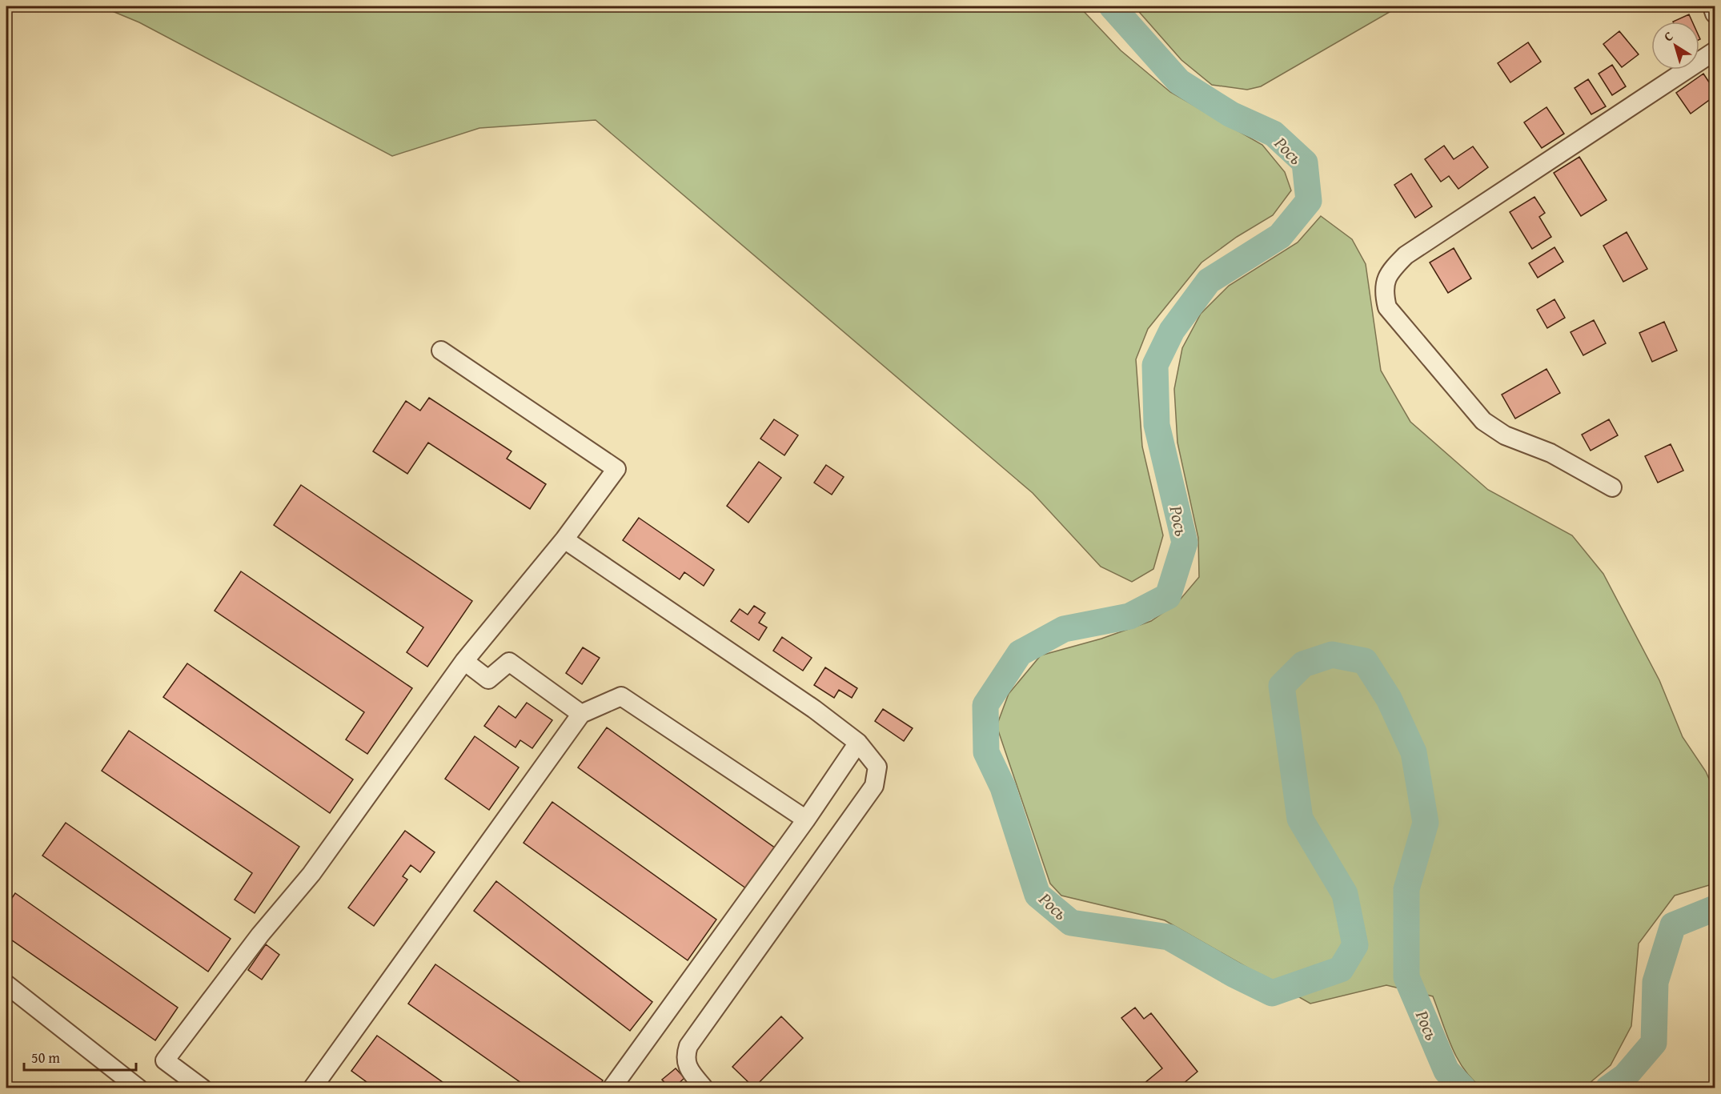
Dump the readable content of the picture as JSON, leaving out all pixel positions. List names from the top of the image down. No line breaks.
{"water":["Рось"],"scale_bar":"50 m","north":"top left"}
